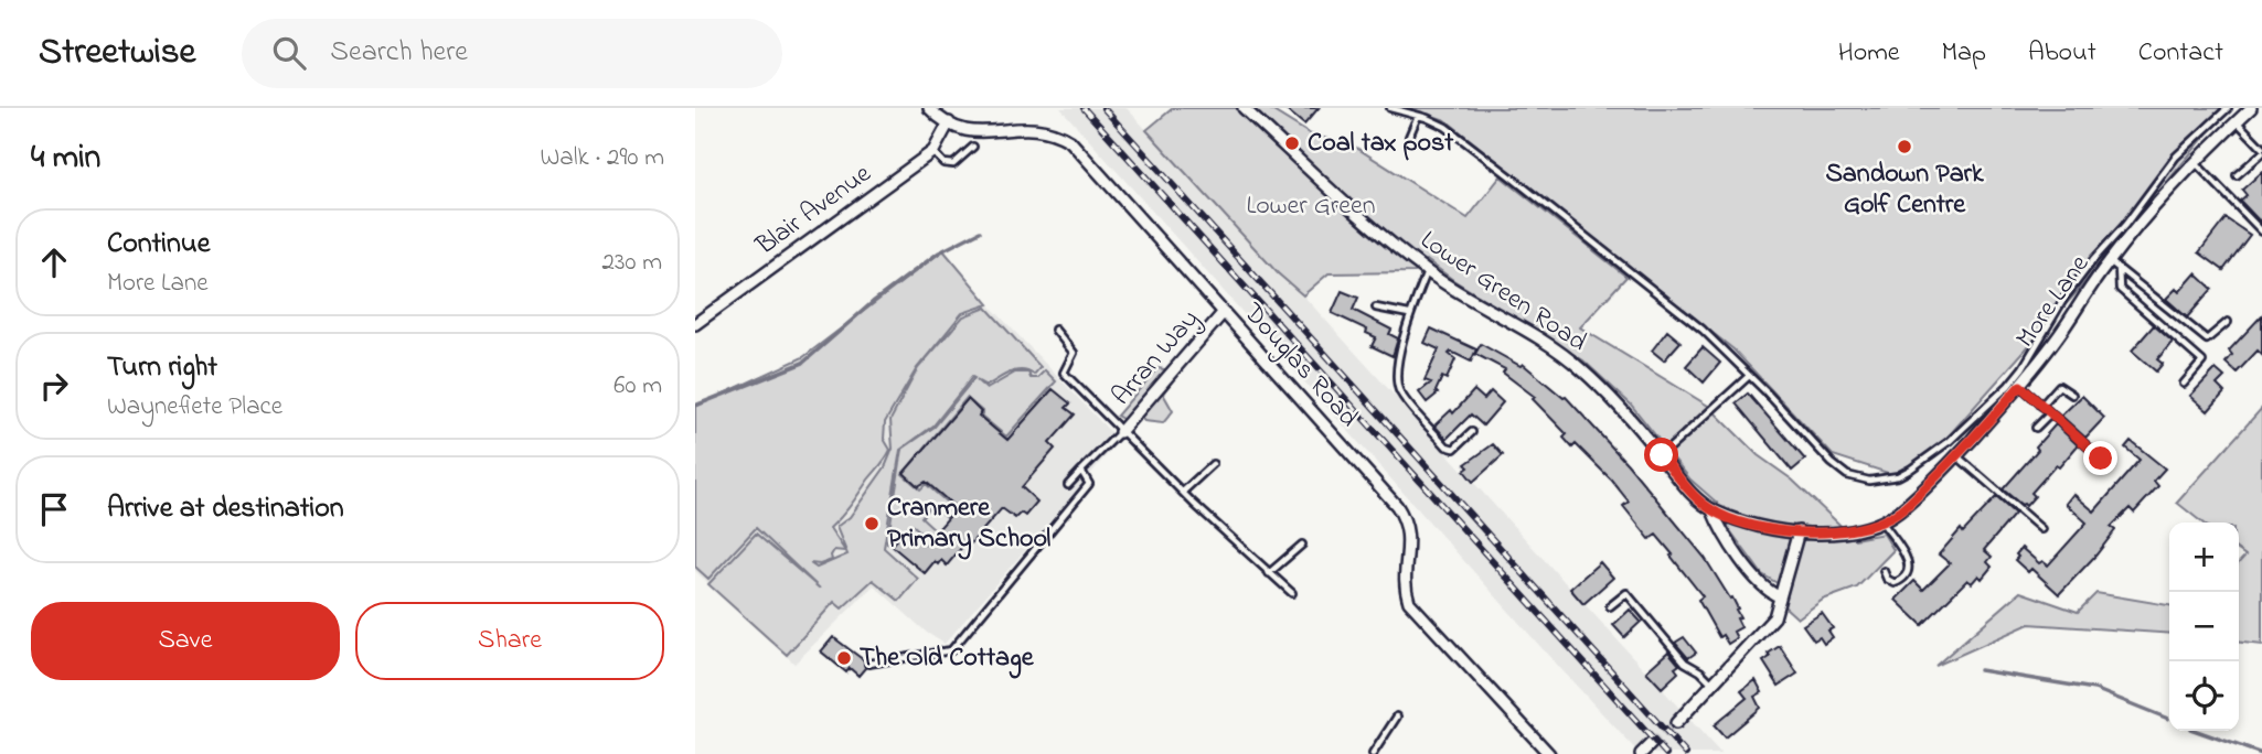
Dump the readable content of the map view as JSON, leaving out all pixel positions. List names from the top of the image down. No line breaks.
{"streets":{"street":["Blair Avenue","Lower Green Road","More Lane","Arran Way","Douglas Road"]},"crossings":[["Blair Avenue","Douglas Road"],["Lower Green Road","More Lane"],["Arran Way","Douglas Road"]],"parks":["Lower Green"],"places":["Coal tax post","Sandown Park Golf Centre","Cranmere Primary School","The Old Cottage"],"page":{"header":"Streetwise","search":"Search here","nav":["Home","Map","About","Contact"],"heading":["4 min","Walk · 290 m"],"list":[["Continue","More Lane","230 m"],["Turn right","Wayneflete Place","60 m"],"Arrive at destination"],"map_buttons":["+","−"],"buttons":["Save","Share"]}}
